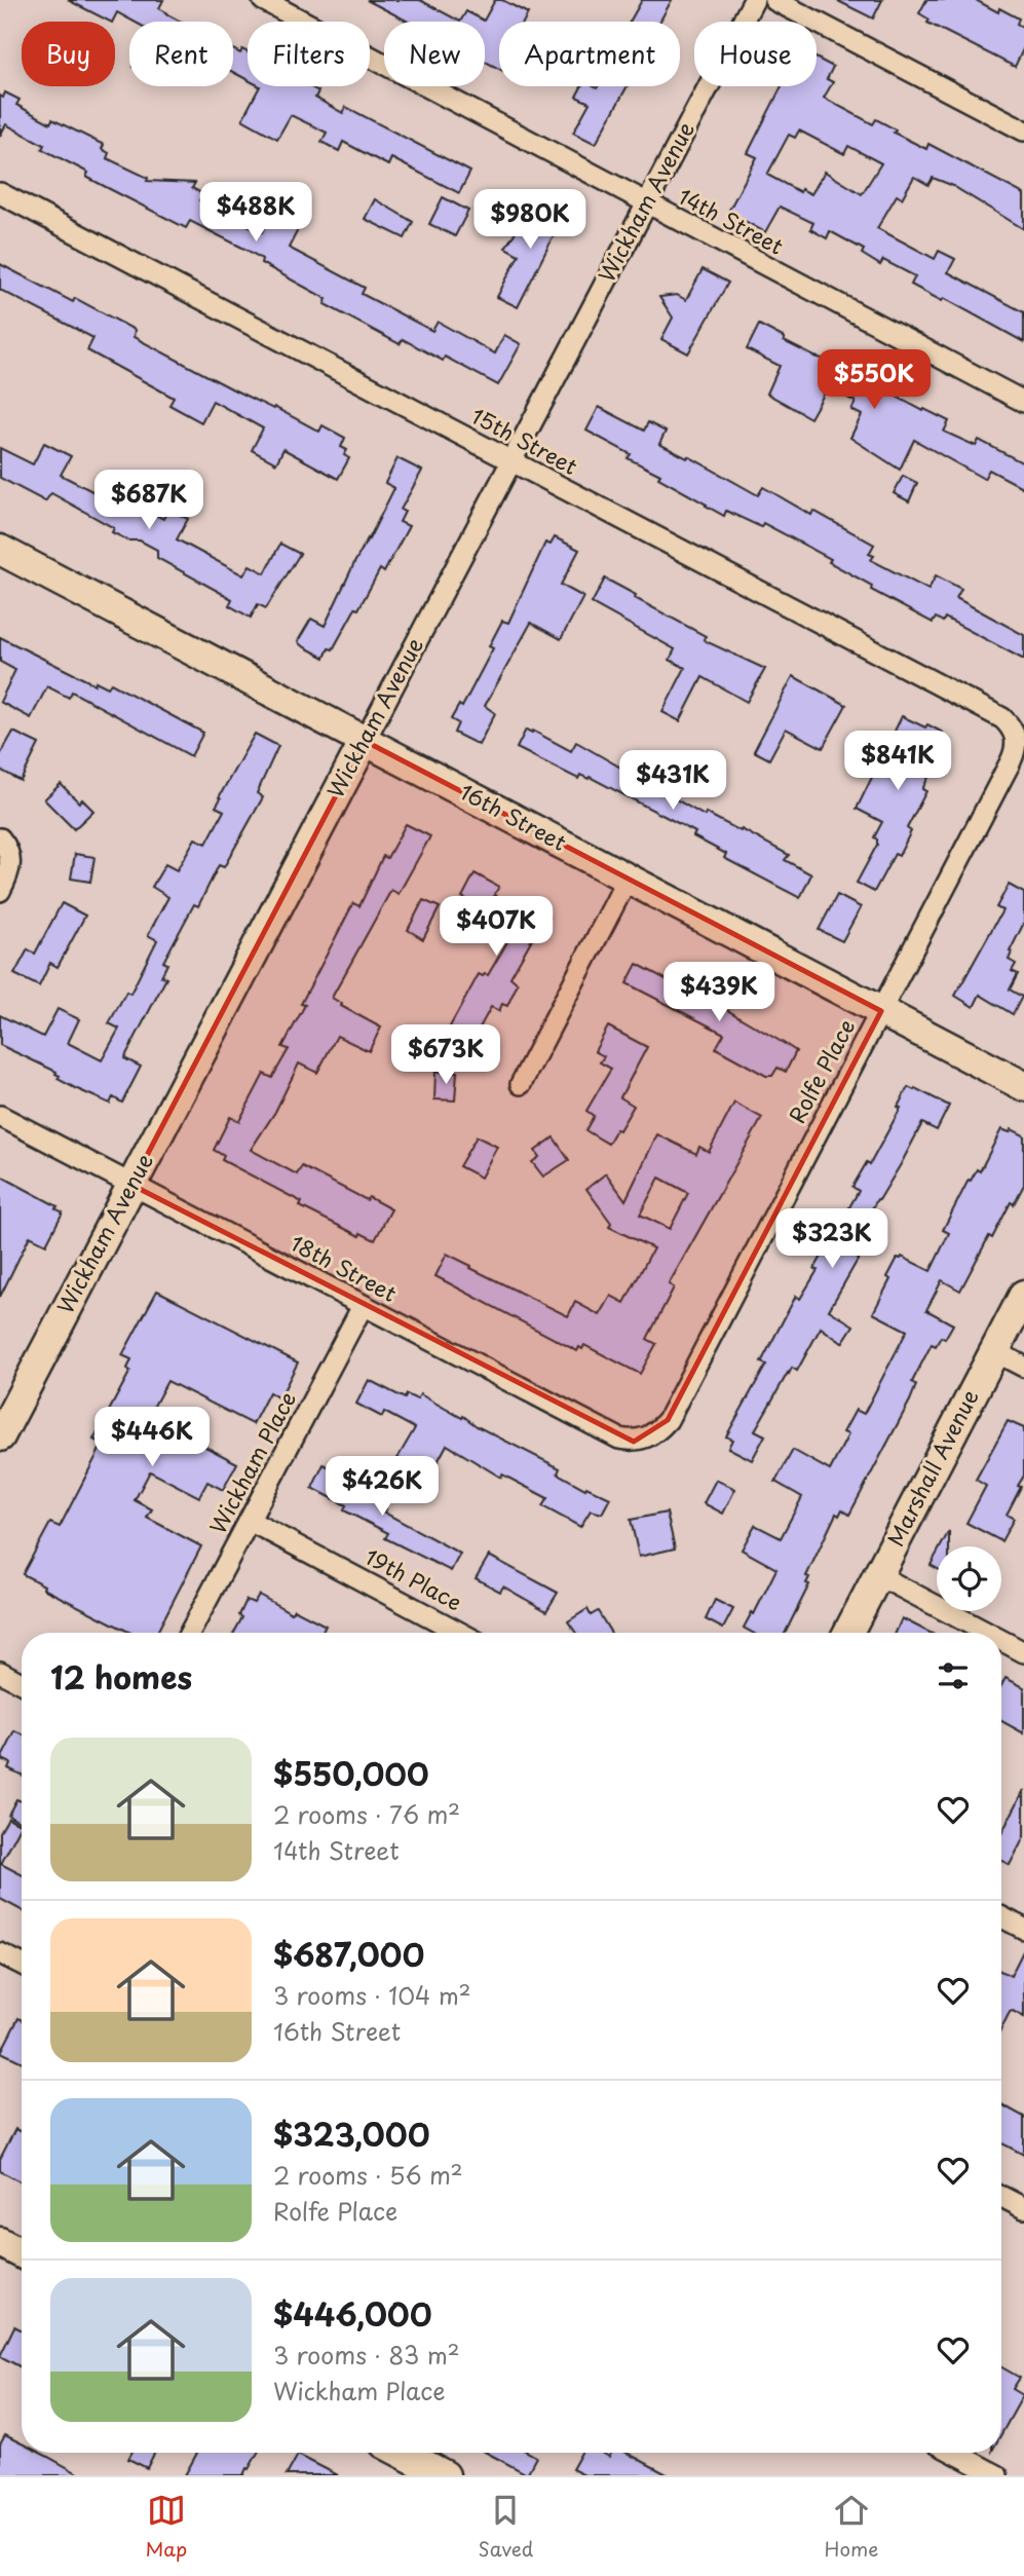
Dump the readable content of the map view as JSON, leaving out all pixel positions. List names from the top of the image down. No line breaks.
{"streets":{"street":["Wickham Avenue","14th Street","15th Street","16th Street","Rolfe Place","18th Street","Wickham Place","Marshall Avenue","19th Place"]},"crossings":[["Wickham Avenue","14th Street"],["Wickham Avenue","15th Street"],["Wickham Avenue","16th Street"],["Wickham Avenue","18th Street"],["15th Street","Rolfe Place"],["16th Street","Rolfe Place"],["Rolfe Place","18th Street"],["18th Street","Wickham Place"],["Wickham Place","19th Place"]],"page":{"chip":["Buy","Rent","Filters","New","Apartment","House"],"price":["$488K","$980K","$550K","$687K","$841K","$431K","$407K","$439K","$673K","$323K","$446K","$426K"],"heading":"12 homes","list":[{"name":"$550,000","note":"2 rooms · 76 m² · 14th Street"},{"name":"$687,000","note":"3 rooms · 104 m² · 16th Street"},{"name":"$323,000","note":"2 rooms · 56 m² · Rolfe Place"},{"name":"$446,000","note":"3 rooms · 83 m² · Wickham Place"}],"tabs":["Map","Saved","Home"]}}
